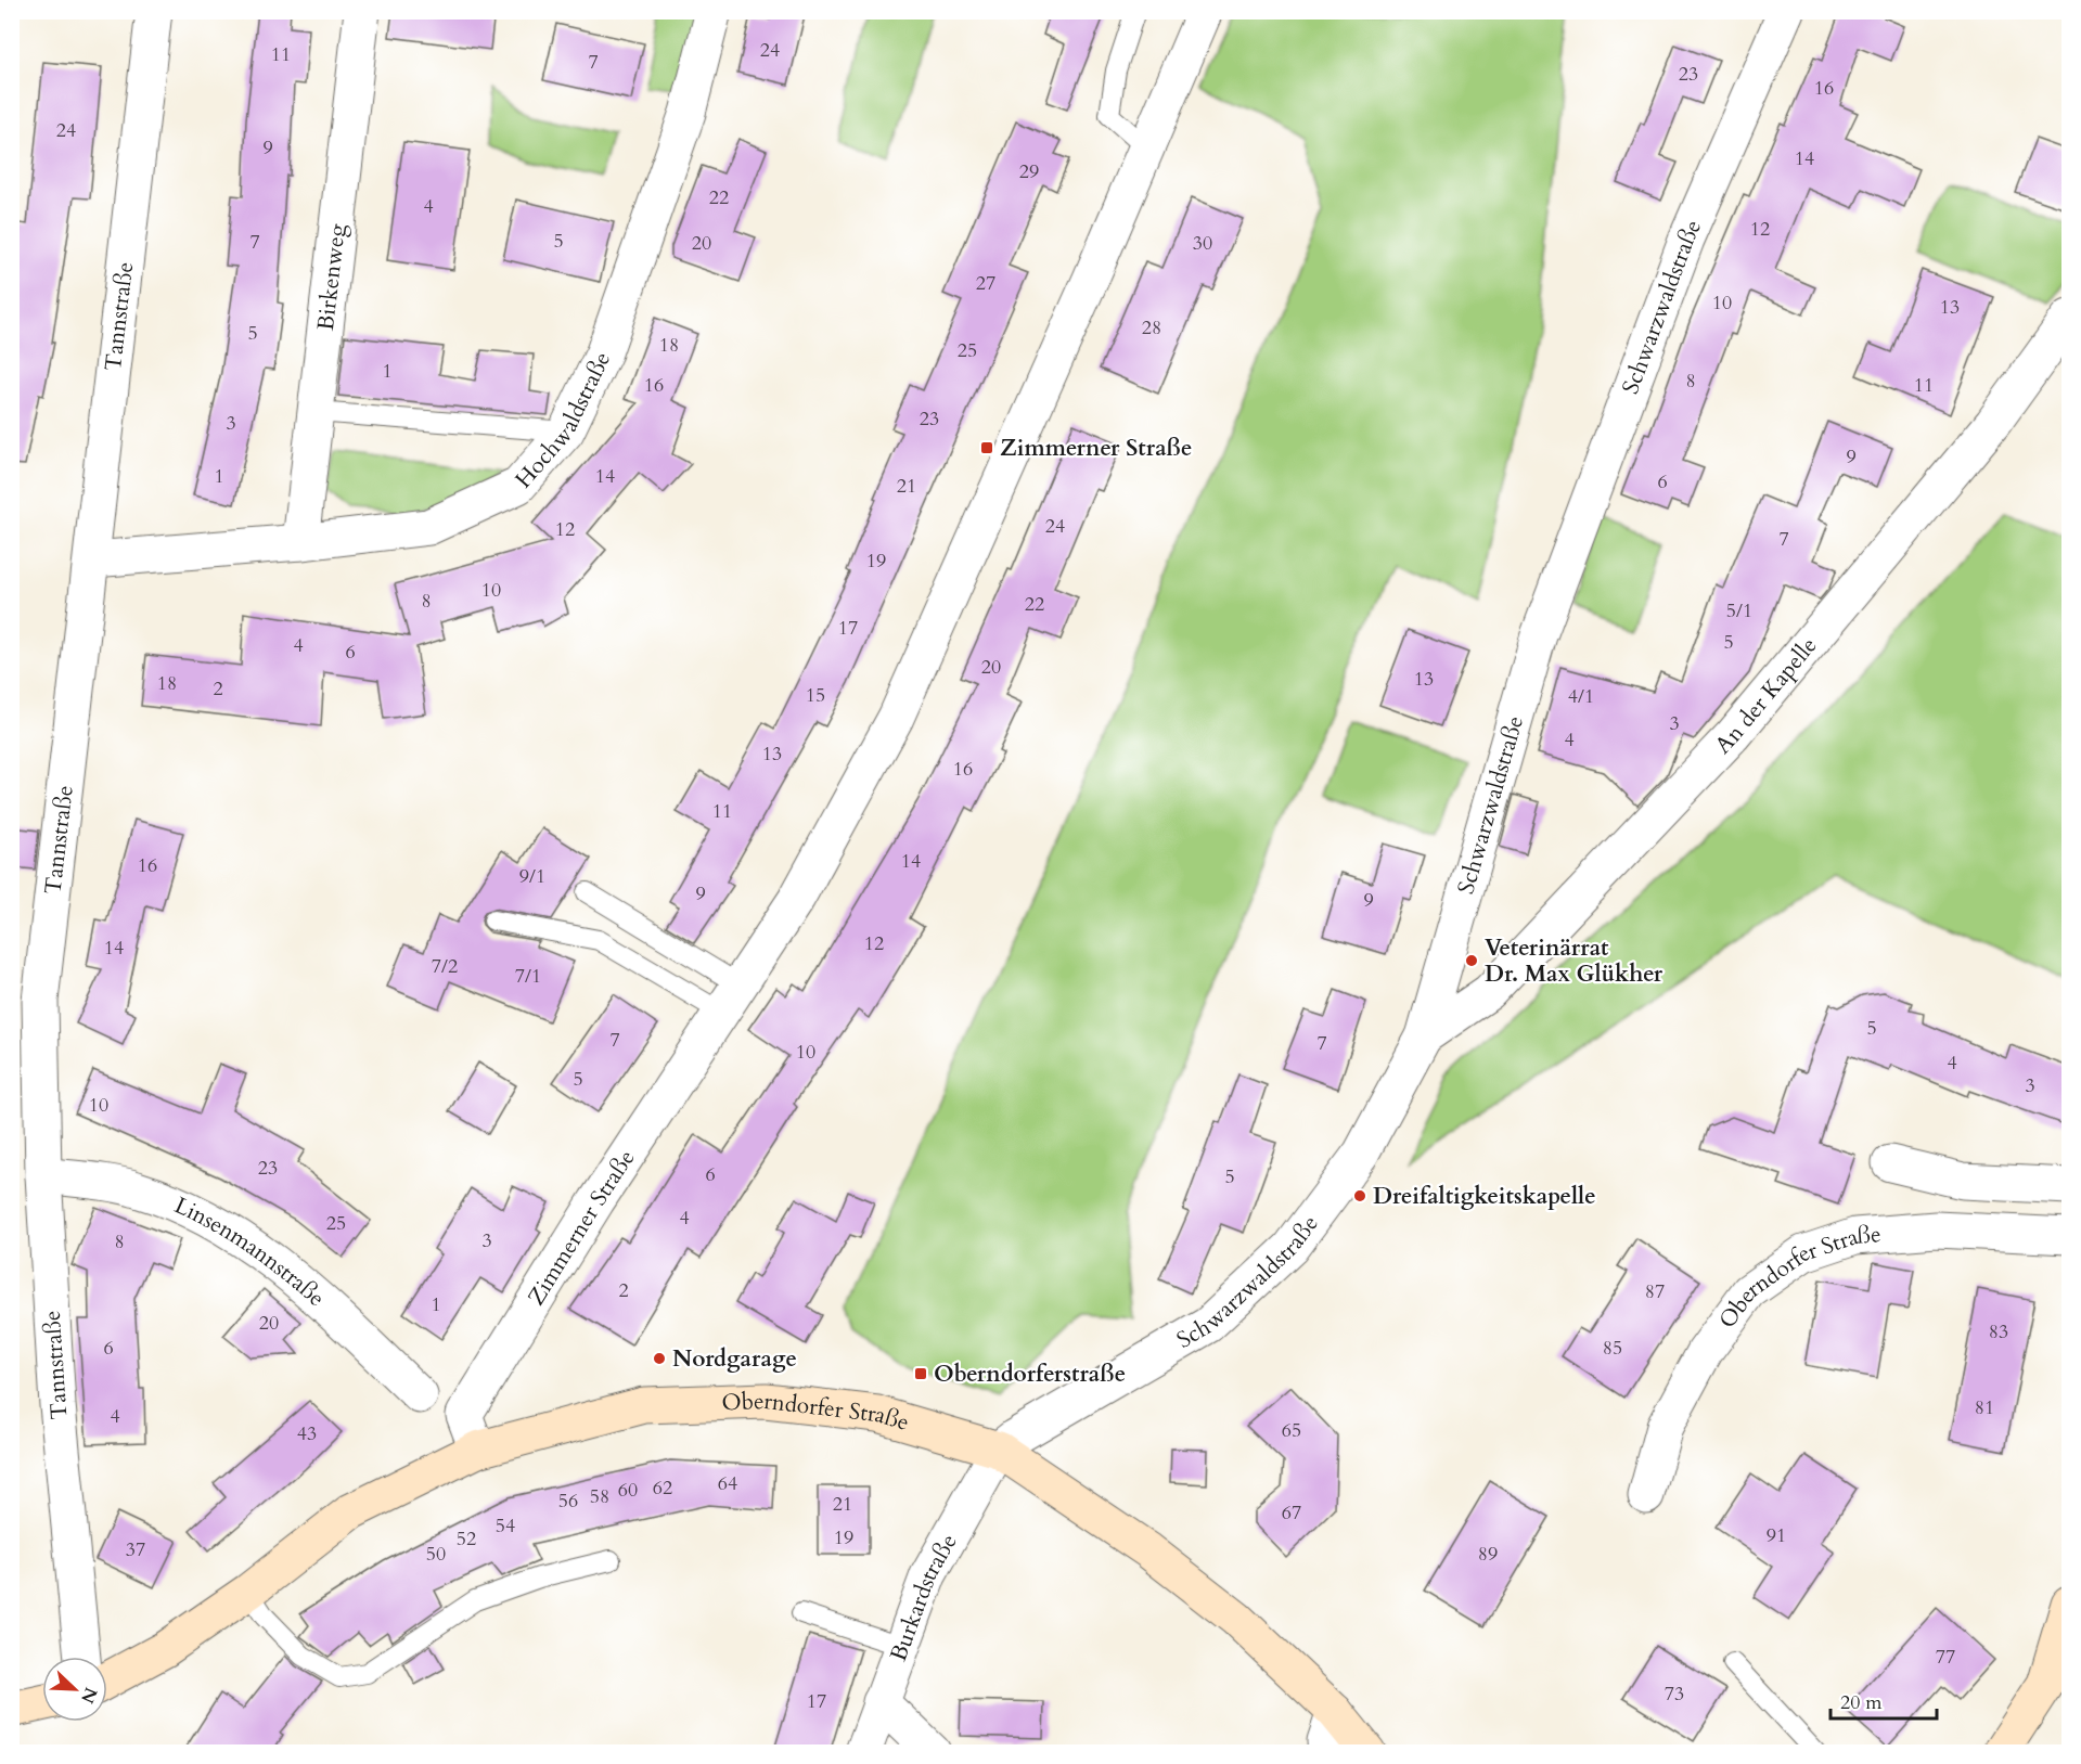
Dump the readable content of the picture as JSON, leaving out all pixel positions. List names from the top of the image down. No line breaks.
{"streets":{"street":["Birkenweg","Schwarzwaldstraße","Tannstraße","Hochwaldstraße","An der Kapelle","Zimmerner Straße","Linsenmannstraße","Oberndorfer Straße","Burkardstraße"]},"crossings":[["Birkenweg","Hochwaldstraße"],["Schwarzwaldstraße","An der Kapelle"],["Schwarzwaldstraße","Oberndorfer Straße"],["Schwarzwaldstraße","Burkardstraße"],["Tannstraße","Hochwaldstraße"],["Tannstraße","Linsenmannstraße"],["Zimmerner Straße","Oberndorfer Straße"],["Oberndorfer Straße","Burkardstraße"]],"places":{"transit":["Zimmerner Straße","Oberndorferstraße"],"other":["Veterinärrat Dr. Max Glükher","Dreifaltigkeitskapelle","Nordgarage"]},"house_numbers":["24","11","7","23","16","24","9","14","29","22","4","12","5","7","20","30","27","10","13","28","5","18","25","1","8","16","11","23","3","9","1","14","6","21","24","12","7","19","10","8","22","5/1","17","5","4","6","20","13","18","2","15","4/1","3","4","13","16","11","14","16","9/1","9","9","12","14","7/2","7/1","5","7","7","10","4","5","3","10","23","6","5","4","25","3","8","2","87","1","20","83","6","85","81","4","65","43","64","62","60","58","56","21","67","54","91","19","52","37","50","89","77","73","17"],"scale_bar":"20 m","north":"bottom right"}
